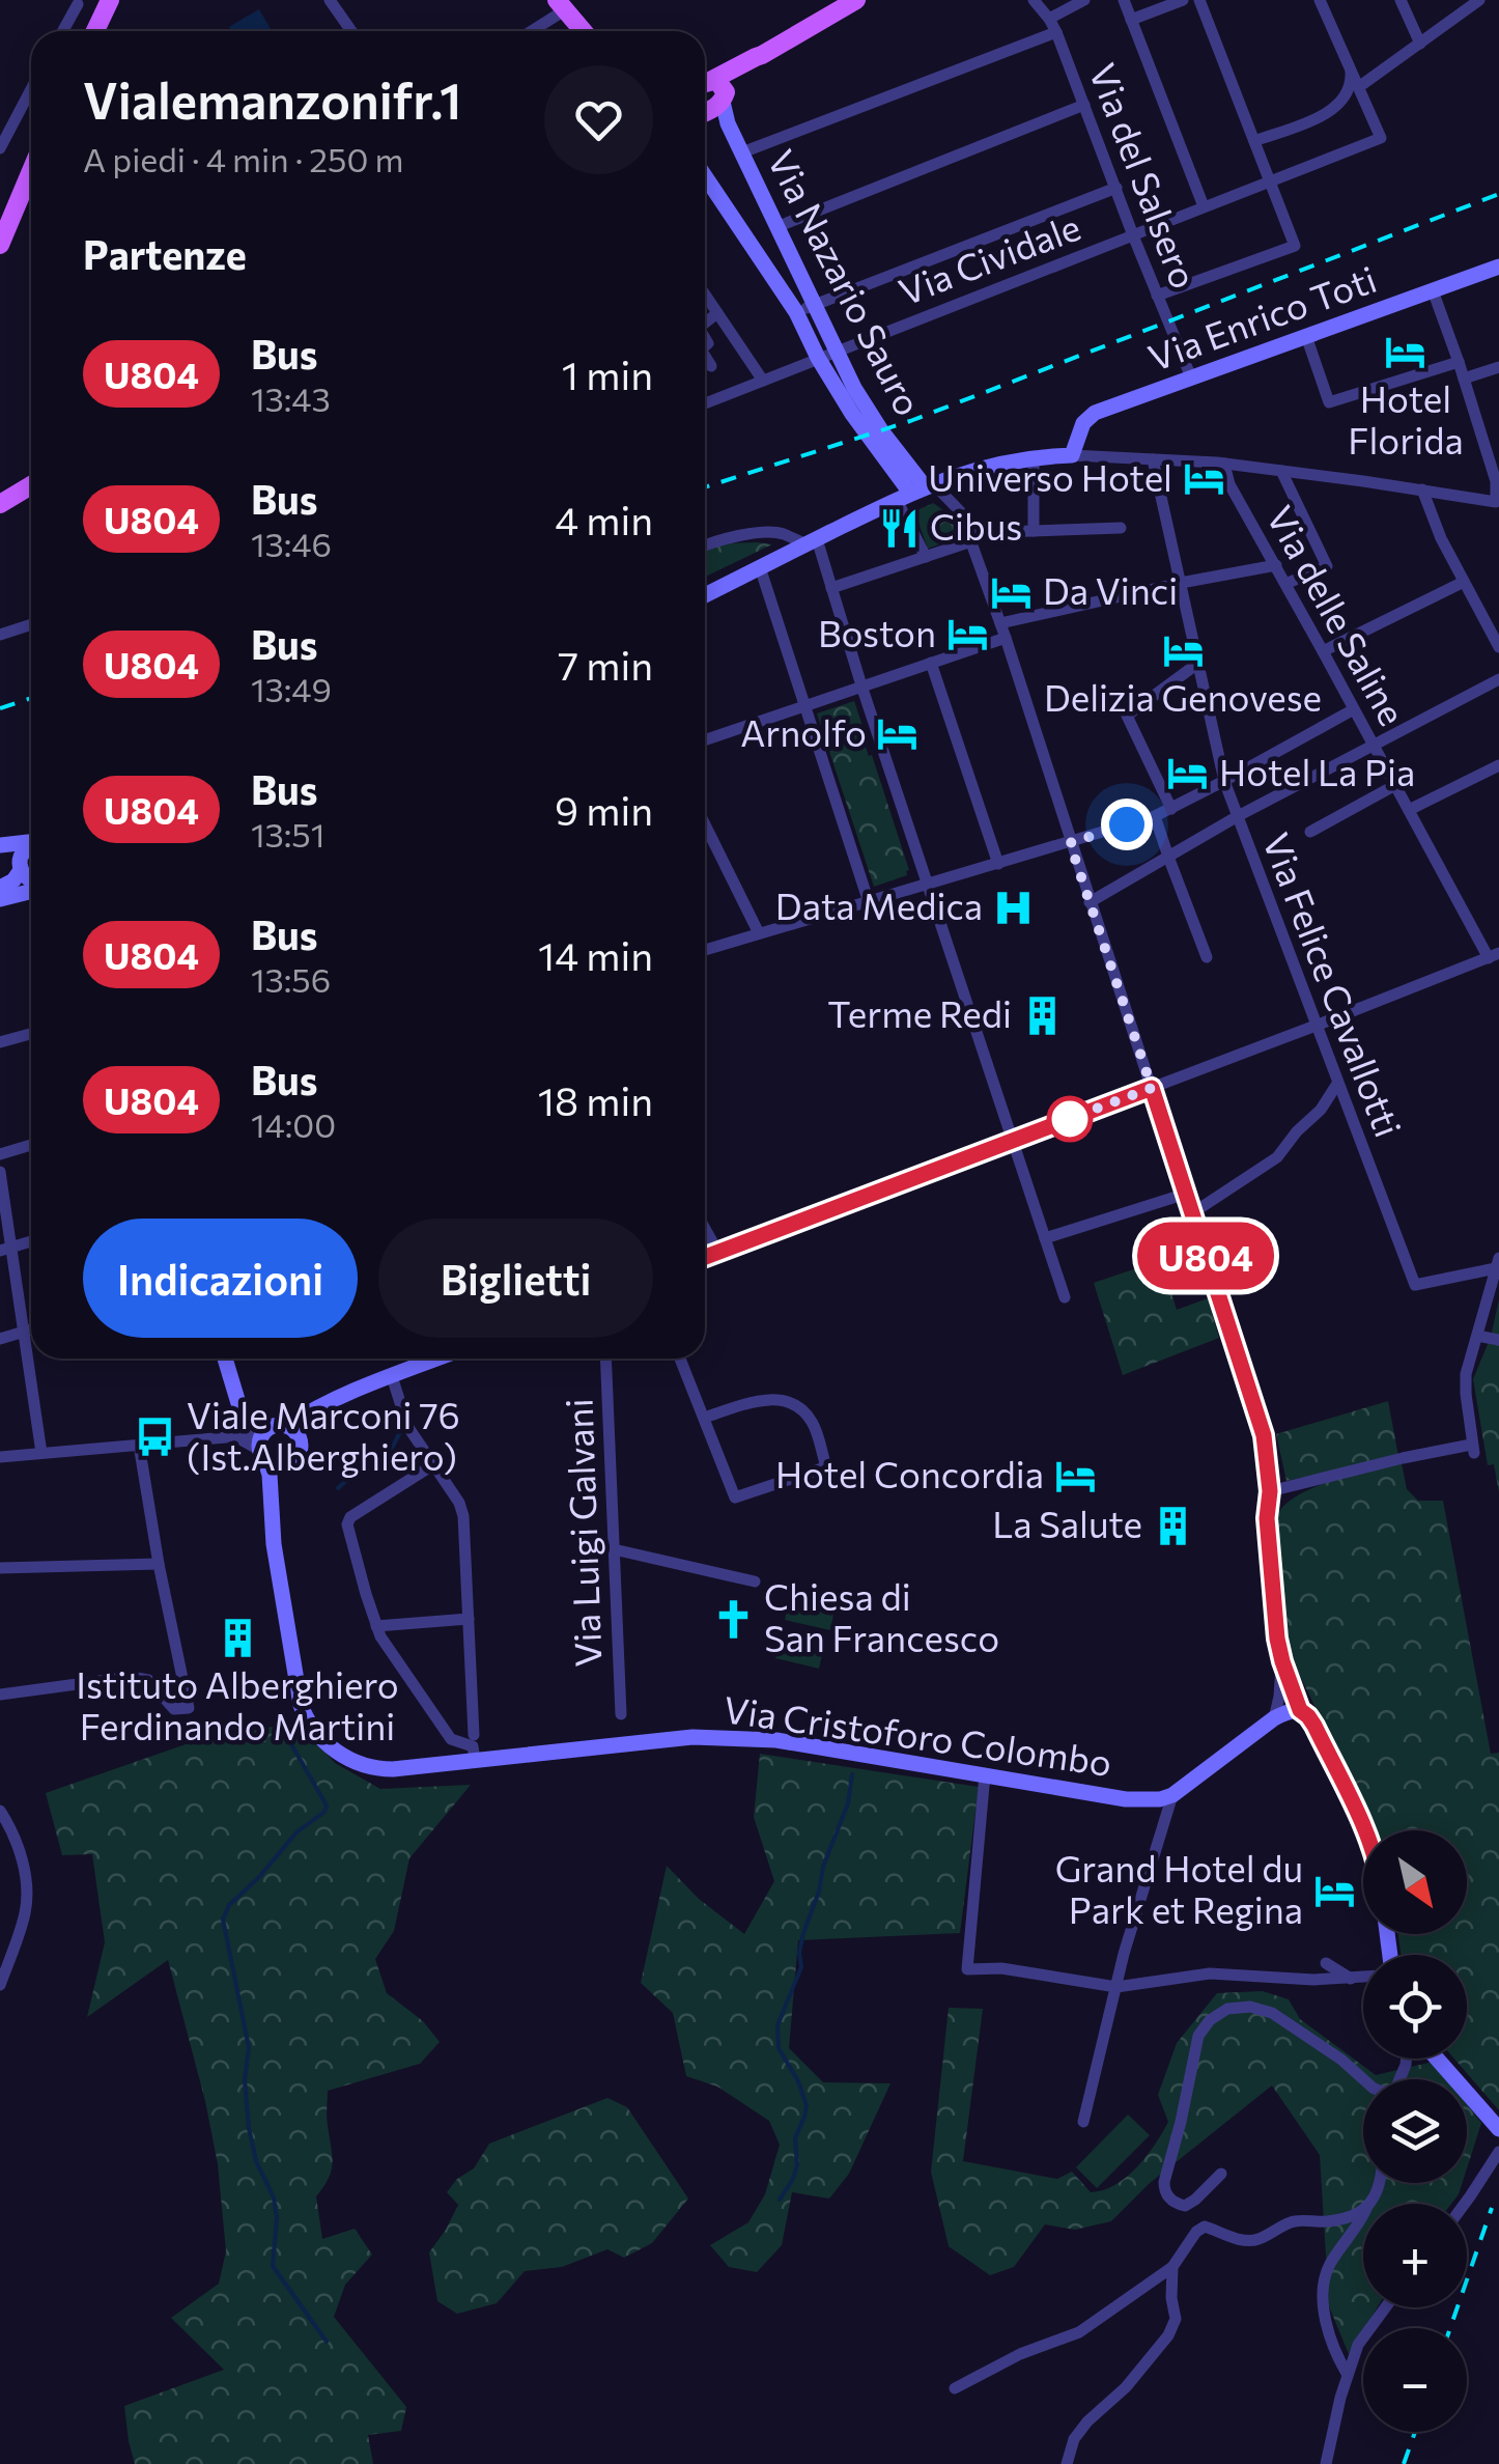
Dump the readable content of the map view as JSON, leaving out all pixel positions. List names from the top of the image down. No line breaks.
{"streets":{"main road":["Via Nazario Sauro","Via Enrico Toti","Via Cristoforo Colombo"],"street":["Via del Salsero","Via Cividale","Via delle Saline","Via Felice Cavallotti","Via Luigi Galvani"]},"crossings":[["Via del Salsero","Via Cividale"],["Via del Salsero","Via Enrico Toti"],["Via Cividale","Via Nazario Sauro"]],"places":{"hotel":["Hotel Florida","Universo Hotel","Da Vinci","Boston","Delizia Genovese","Arnolfo","Hotel La Pia","Hotel Concordia","Grand Hotel du Park et Regina"],"restaurant":["Cibus"],"hospital":["Data Medica"],"building":["Terme Redi","La Salute","Istituto Alberghiero Ferdinando Martini"],"bus stop":["Viale Marconi 76 (Ist.Alberghiero)"],"church":["Chiesa di San Francesco"]},"lines":["bus line U804"],"north":"bottom right","page":{"on_map":"U804","heading":[["Vialemanzonifr.1","A piedi · 4 min · 250 m"],"Partenze"],"list":[{"mark":"U804","name":"Bus","note":"13:43","value":"1 min"},{"mark":"U804","name":"Bus","note":"13:46","value":"4 min"},{"mark":"U804","name":"Bus","note":"13:49","value":"7 min"},{"mark":"U804","name":"Bus","note":"13:51","value":"9 min"},{"mark":"U804","name":"Bus","note":"13:56","value":"14 min"},{"mark":"U804","name":"Bus","note":"14:00","value":"18 min"}],"buttons":["Indicazioni","Biglietti"],"map_buttons":["+","−"]}}
